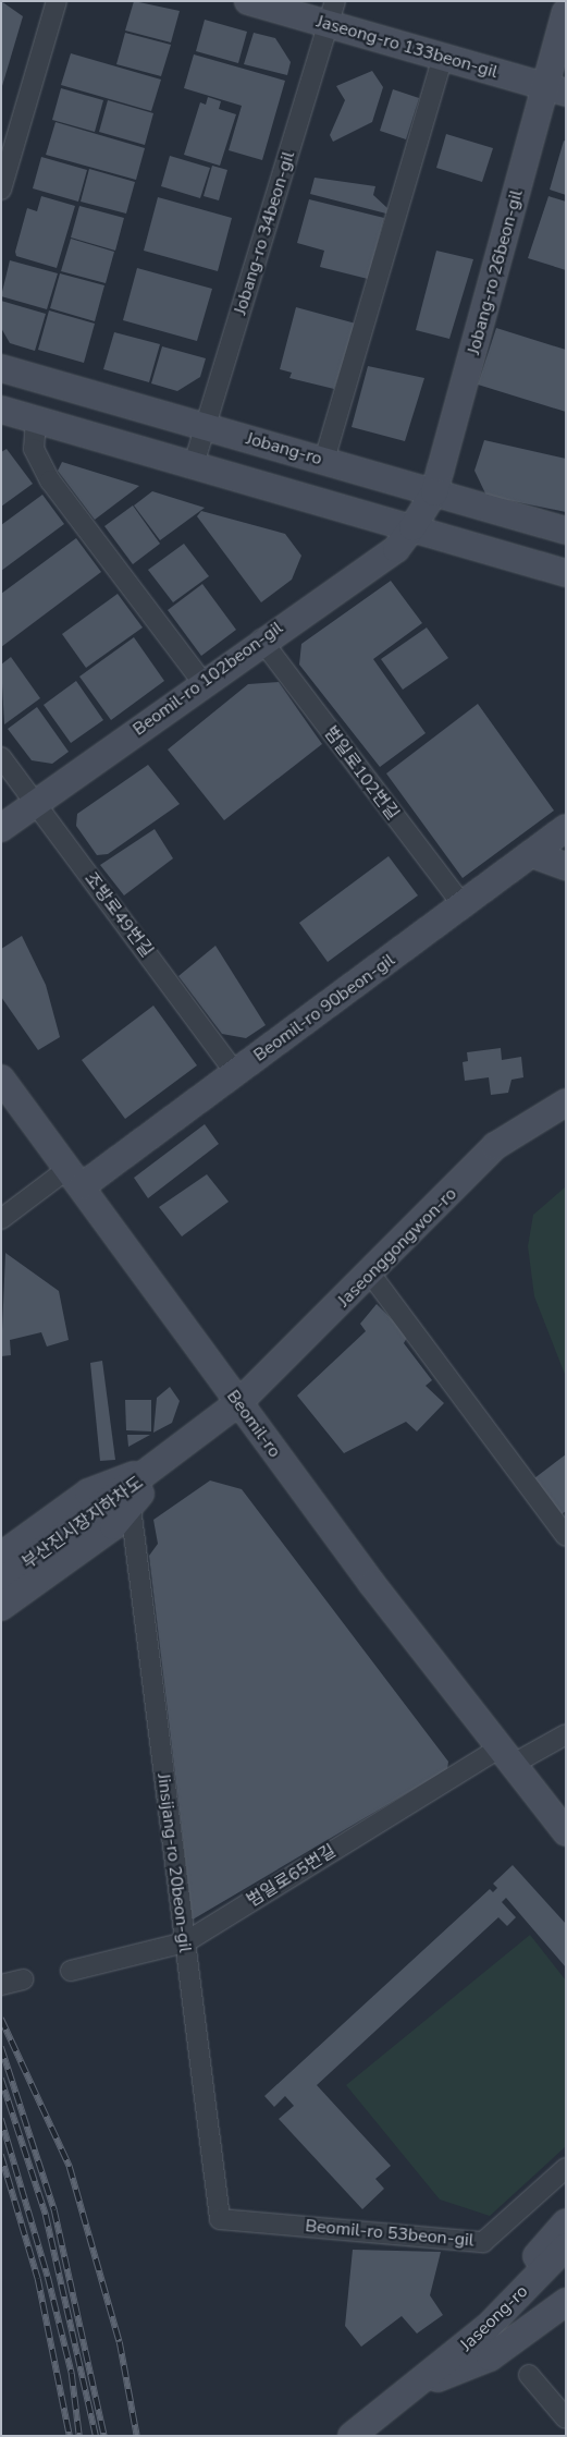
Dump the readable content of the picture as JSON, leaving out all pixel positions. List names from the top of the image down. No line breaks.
{"streets":{"main road":["Jaseong-ro 133beon-gil","Jobang-ro 26beon-gil","Jobang-ro","Beomil-ro 102beon-gil","Beomil-ro 90beon-gil","Jaseonggongwon-ro","Beomil-ro","부산진시장지하차도","Jaseong-ro"],"street":["Jobang-ro 34beon-gil","범일로102번길","조방로49번길","Jinsijang-ro 20beon-gil","범일로65번길","Beomil-ro 53beon-gil"]},"crossings":[["Jaseong-ro 133beon-gil","Jobang-ro 34beon-gil"],["Jaseong-ro 133beon-gil","Jobang-ro 26beon-gil"],["Jobang-ro 34beon-gil","Jobang-ro"],["Jobang-ro 26beon-gil","Jobang-ro"],["Jobang-ro 26beon-gil","Beomil-ro 102beon-gil"],["Beomil-ro 102beon-gil","범일로102번길"],["Beomil-ro 102beon-gil","조방로49번길"],["범일로102번길","Beomil-ro 90beon-gil"],["조방로49번길","Beomil-ro 90beon-gil"],["Beomil-ro 90beon-gil","Beomil-ro"],["Jaseonggongwon-ro","Beomil-ro"],["Jaseonggongwon-ro","부산진시장지하차도"],["Beomil-ro","범일로65번길"],["Jinsijang-ro 20beon-gil","범일로65번길"],["Jinsijang-ro 20beon-gil","Beomil-ro 53beon-gil"]]}
